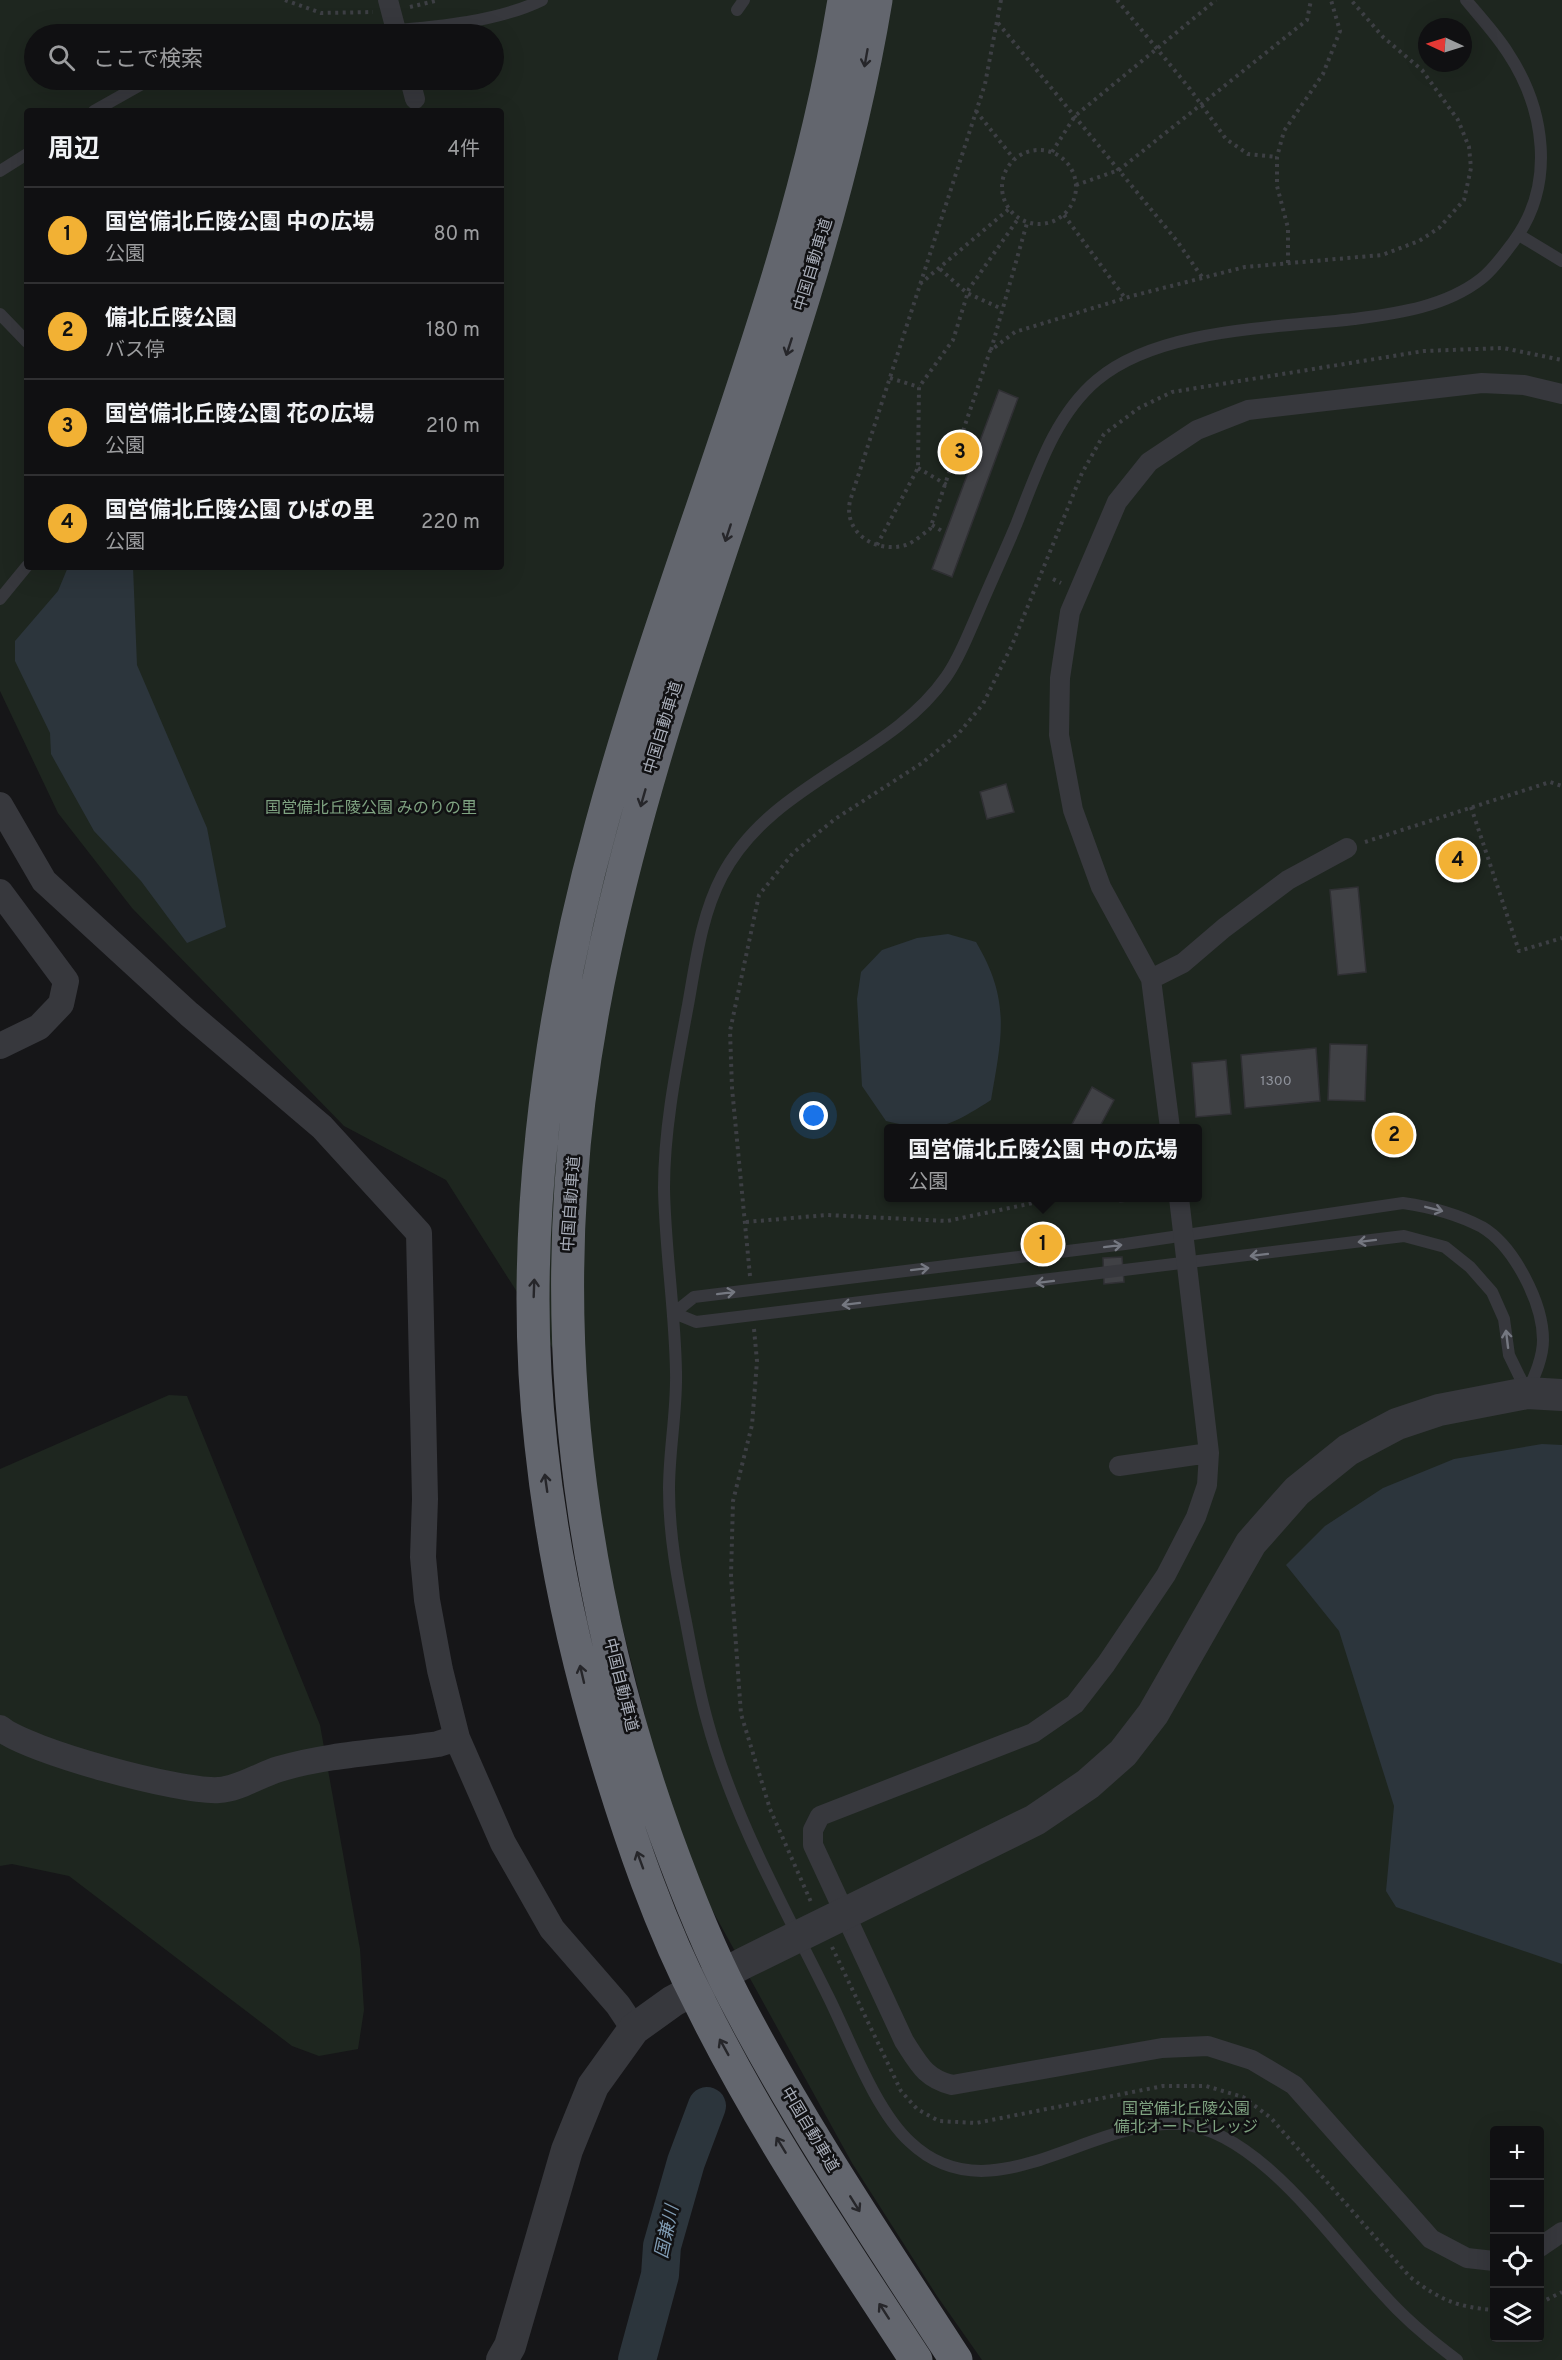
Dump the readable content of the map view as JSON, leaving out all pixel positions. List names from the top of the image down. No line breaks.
{"streets":{"highway":["中国自動車道"]},"water":["国兼川"],"parks":["国営備北丘陵公園 みのりの里","国営備北丘陵公園 備北オートビレッジ"],"house_numbers":["1300"],"north":"left","page":{"search":"ここで検索","heading":["周辺","4件"],"list":[{"mark":"1","name":"国営備北丘陵公園 中の広場","note":"公園","value":"80 m"},{"mark":"2","name":"備北丘陵公園","note":"バス停","value":"180 m"},{"mark":"3","name":"国営備北丘陵公園 花の広場","note":"公園","value":"210 m"},{"mark":"4","name":"国営備北丘陵公園 ひばの里","note":"公園","value":"220 m"}],"pins":["3","4","2","1"],"popup":["国営備北丘陵公園 中の広場","公園"],"map_buttons":["+","−"]}}
